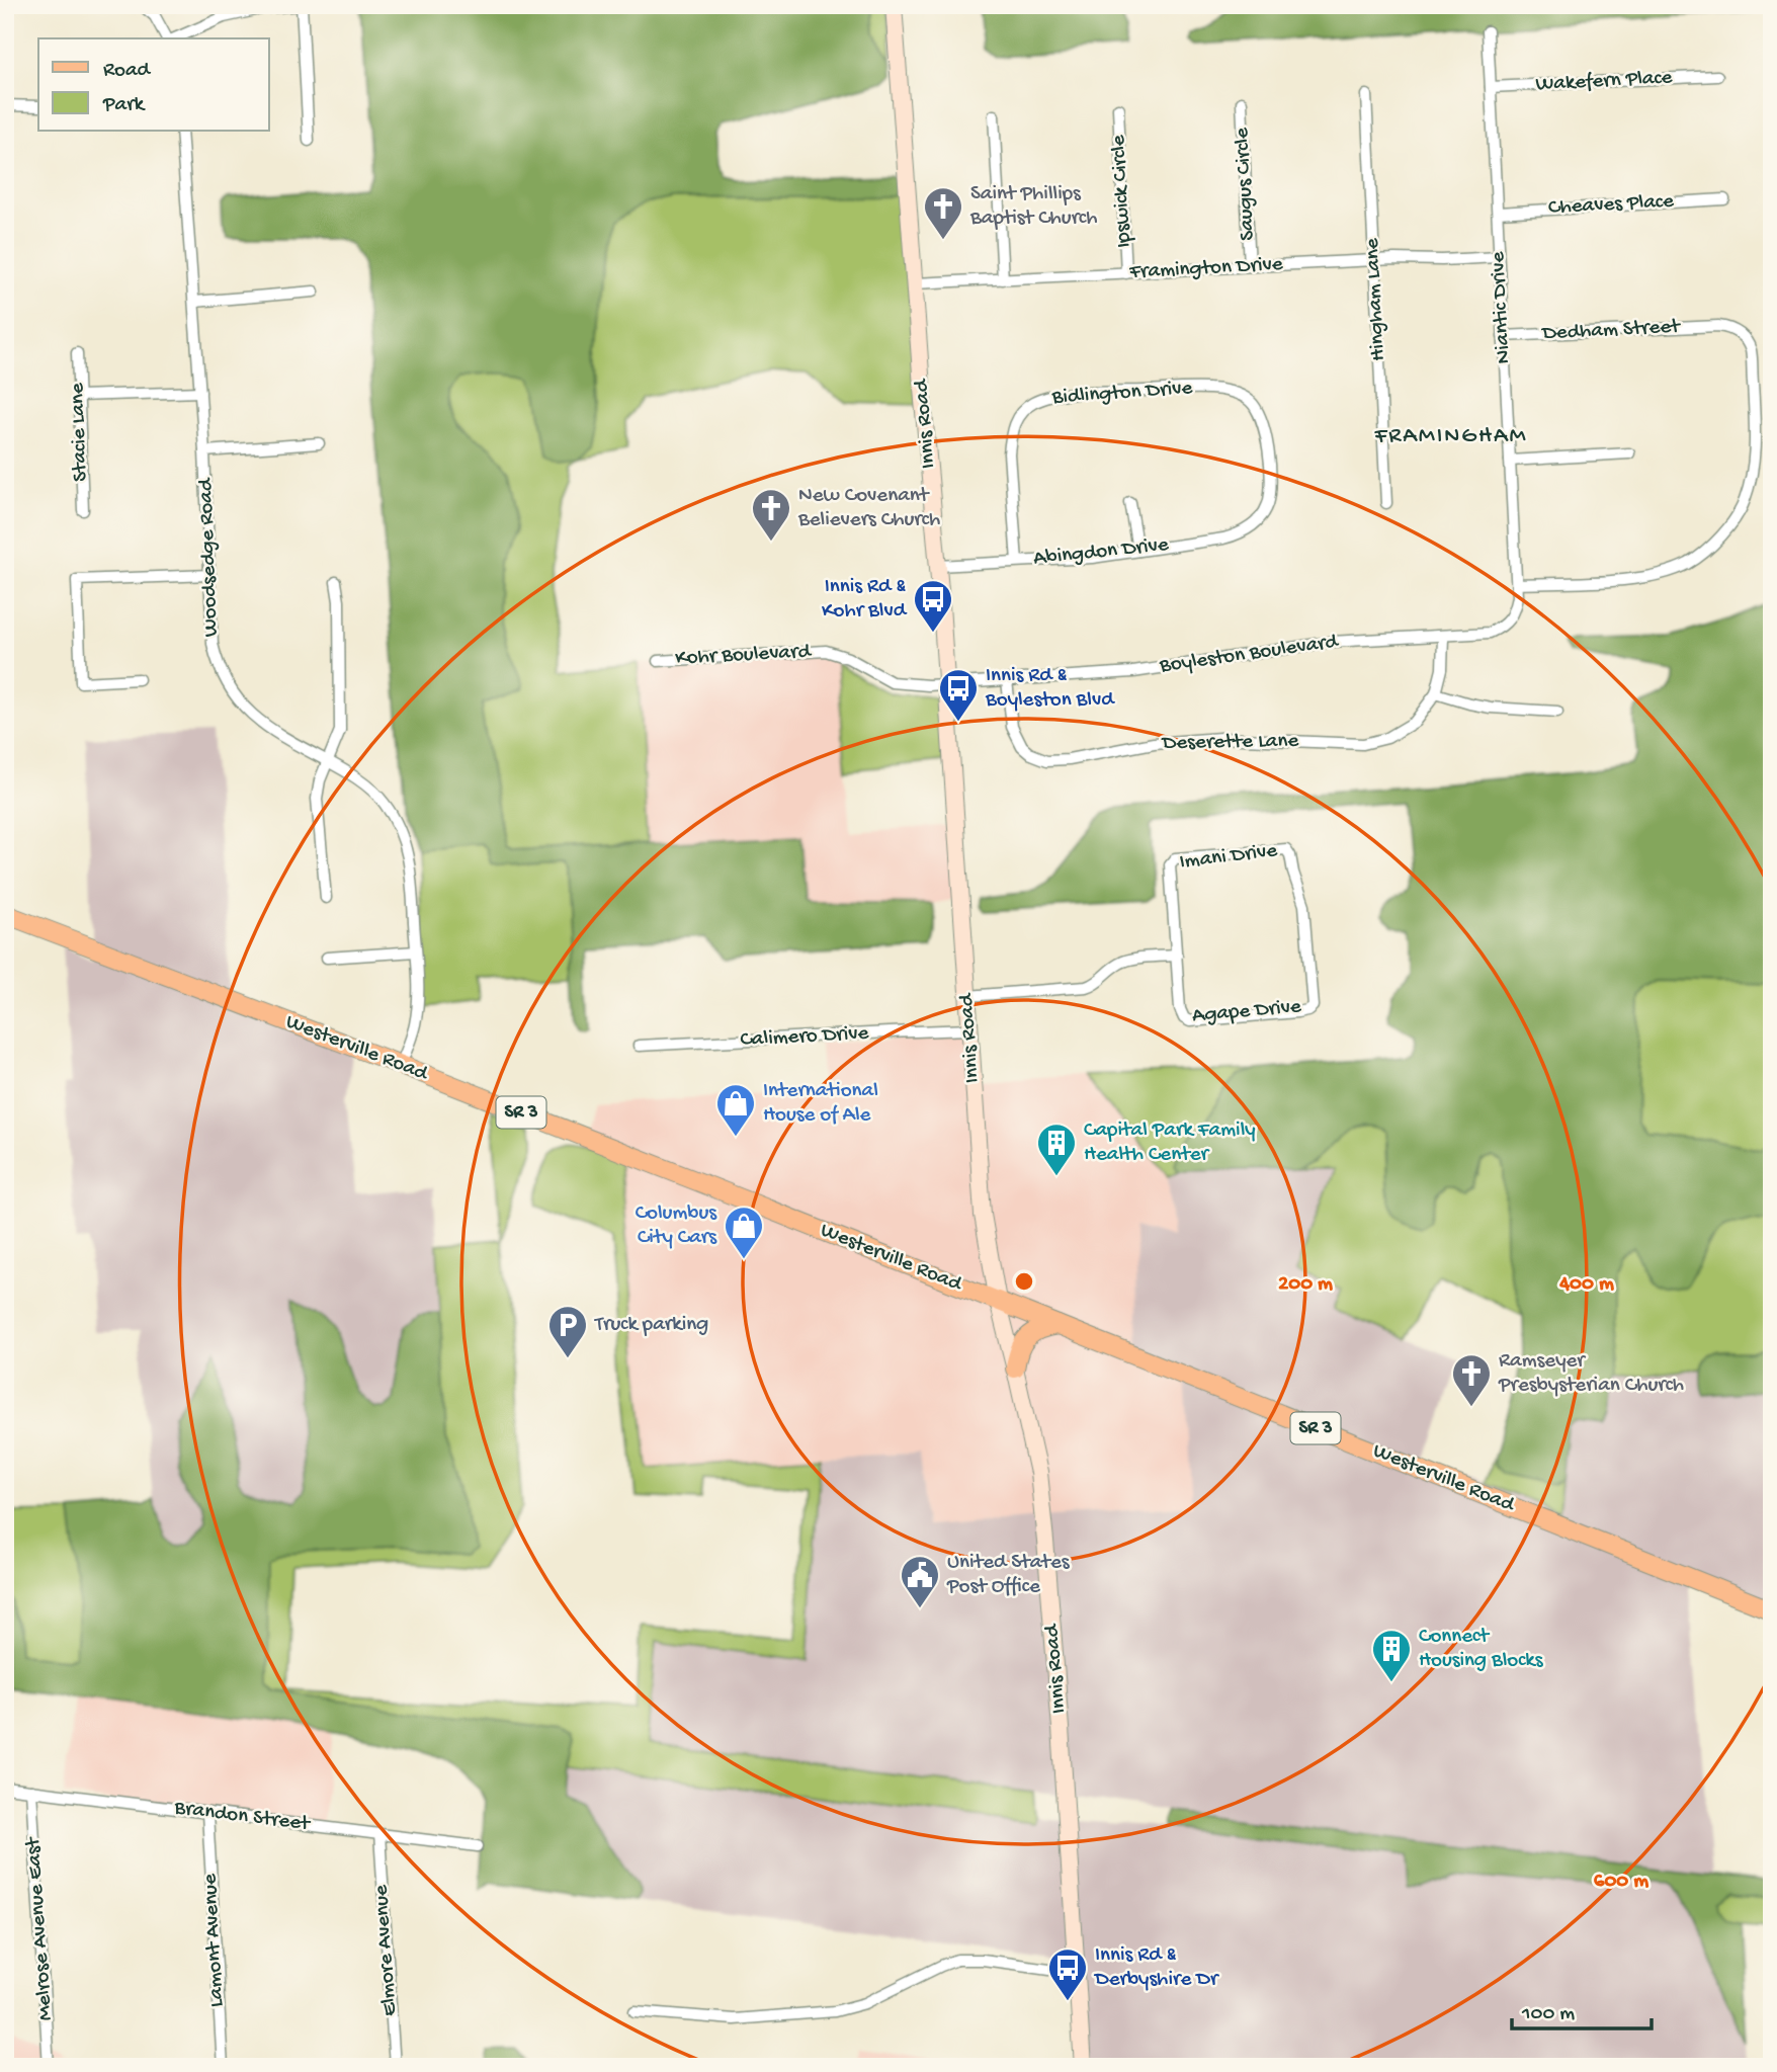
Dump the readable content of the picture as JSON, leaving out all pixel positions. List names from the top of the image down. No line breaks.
{"streets":{"main road":["Innis Road","Westerville Road","SR 3"],"street":["Wakefern Place","Saugus Circle","Ipswick Circle","Cheaves Place","Framington Drive","Hingham Lane","Niantic Drive","Dedham Street","Bidlington Drive","Stacie Lane","Abingdon Drive","Woodsedge Road","Boyleston Boulevard","Kohr Boulevard","Deserette Lane","Imani Drive","Agape Drive","Calimero Drive","Brandon Street","Melrose Avenue East","Lamont Avenue","Elmore Avenue"]},"crossings":[["Wakefern Place","Niantic Drive"],["Saugus Circle","Framington Drive"],["Ipswick Circle","Framington Drive"],["Cheaves Place","Niantic Drive"],["Framington Drive","Hingham Lane"],["Framington Drive","Niantic Drive"],["Framington Drive","Innis Road"],["Niantic Drive","Dedham Street"],["Niantic Drive","Boyleston Boulevard"],["Dedham Street","Boyleston Boulevard"],["Bidlington Drive","Abingdon Drive"],["Innis Road","Abingdon Drive"],["Innis Road","Boyleston Boulevard"],["Innis Road","Kohr Boulevard"],["Innis Road","Calimero Drive"],["Innis Road","Westerville Road"],["Woodsedge Road","Westerville Road"],["Boyleston Boulevard","Kohr Boulevard"],["Boyleston Boulevard","Deserette Lane"],["Imani Drive","Agape Drive"],["Brandon Street","Melrose Avenue East"],["Brandon Street","Lamont Avenue"],["Brandon Street","Elmore Avenue"]],"districts":["FRAMINGHAM"],"places":{"church":["Saint Phillips Baptist Church","New Covenant Believers Church","Ramseyer Presbysterian Church"],"bus stop":["Innis Rd & Kohr Blvd","Innis Rd & Boyleston Blvd","Innis Rd & Derbyshire Dr"],"shop":["International House of Ale","Columbus City Cars"],"building":["Capital Park Family Health Center","Connect Housing Blocks"],"parking":["Truck parking"],"public building":["United States Post Office"]},"legend":["Road","Park"],"scale_bar":"100 m","rings":["200 m","400 m","600 m"]}
